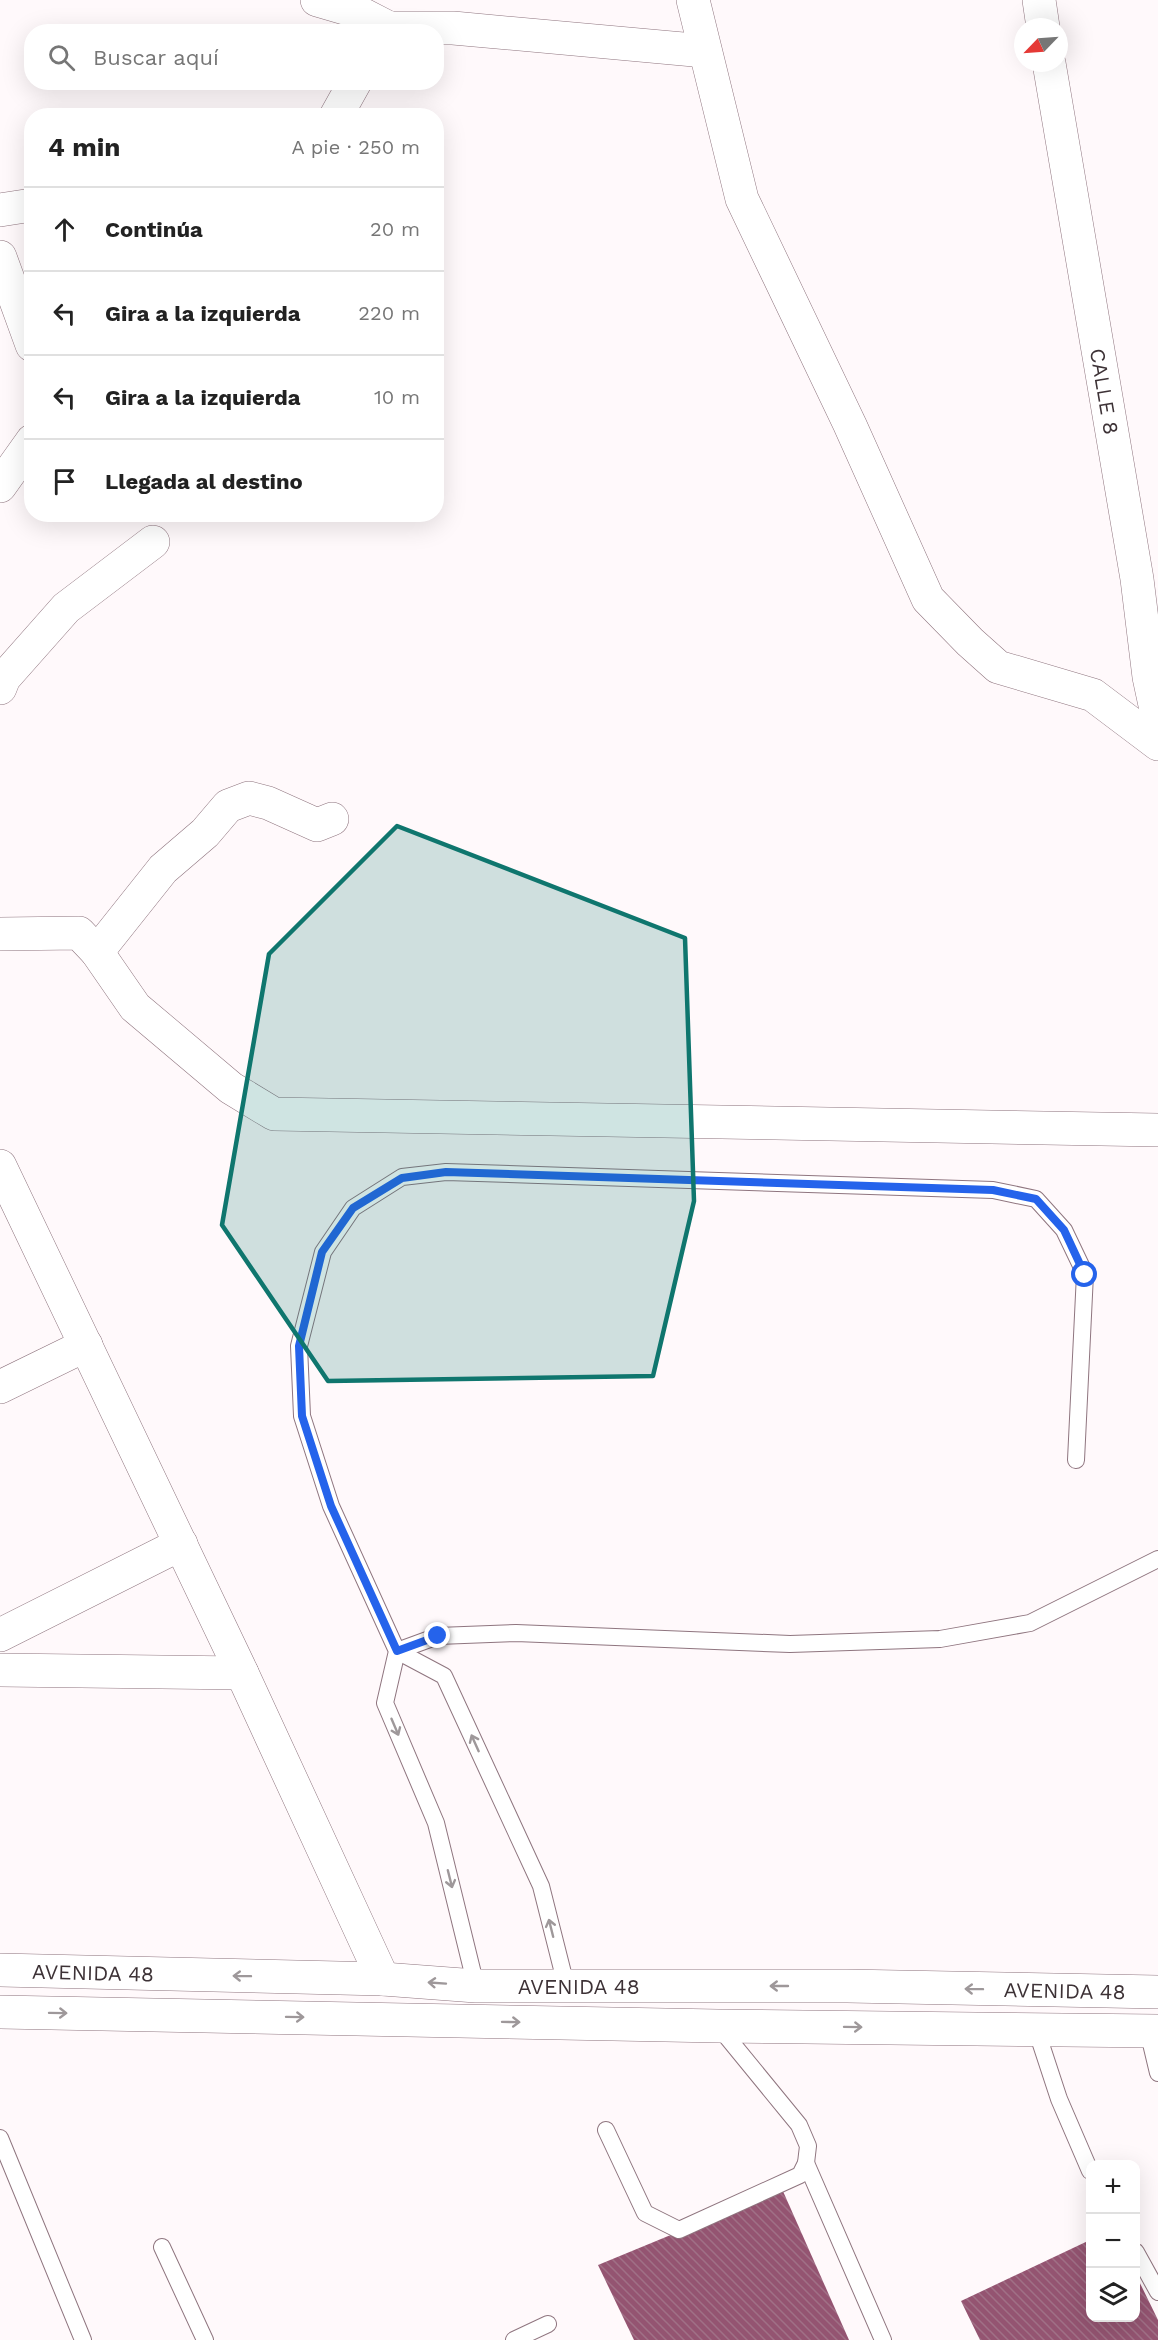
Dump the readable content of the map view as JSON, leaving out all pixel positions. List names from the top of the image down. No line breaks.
{"streets":{"main road":["CALLE 8","AVENIDA 48"]},"north":"bottom left","page":{"search":"Buscar aquí","heading":["4 min","A pie · 250 m"],"list":[["Continúa","20 m"],["Gira a la izquierda","220 m"],["Gira a la izquierda","10 m"],"Llegada al destino"],"map_buttons":["+","−"]}}
